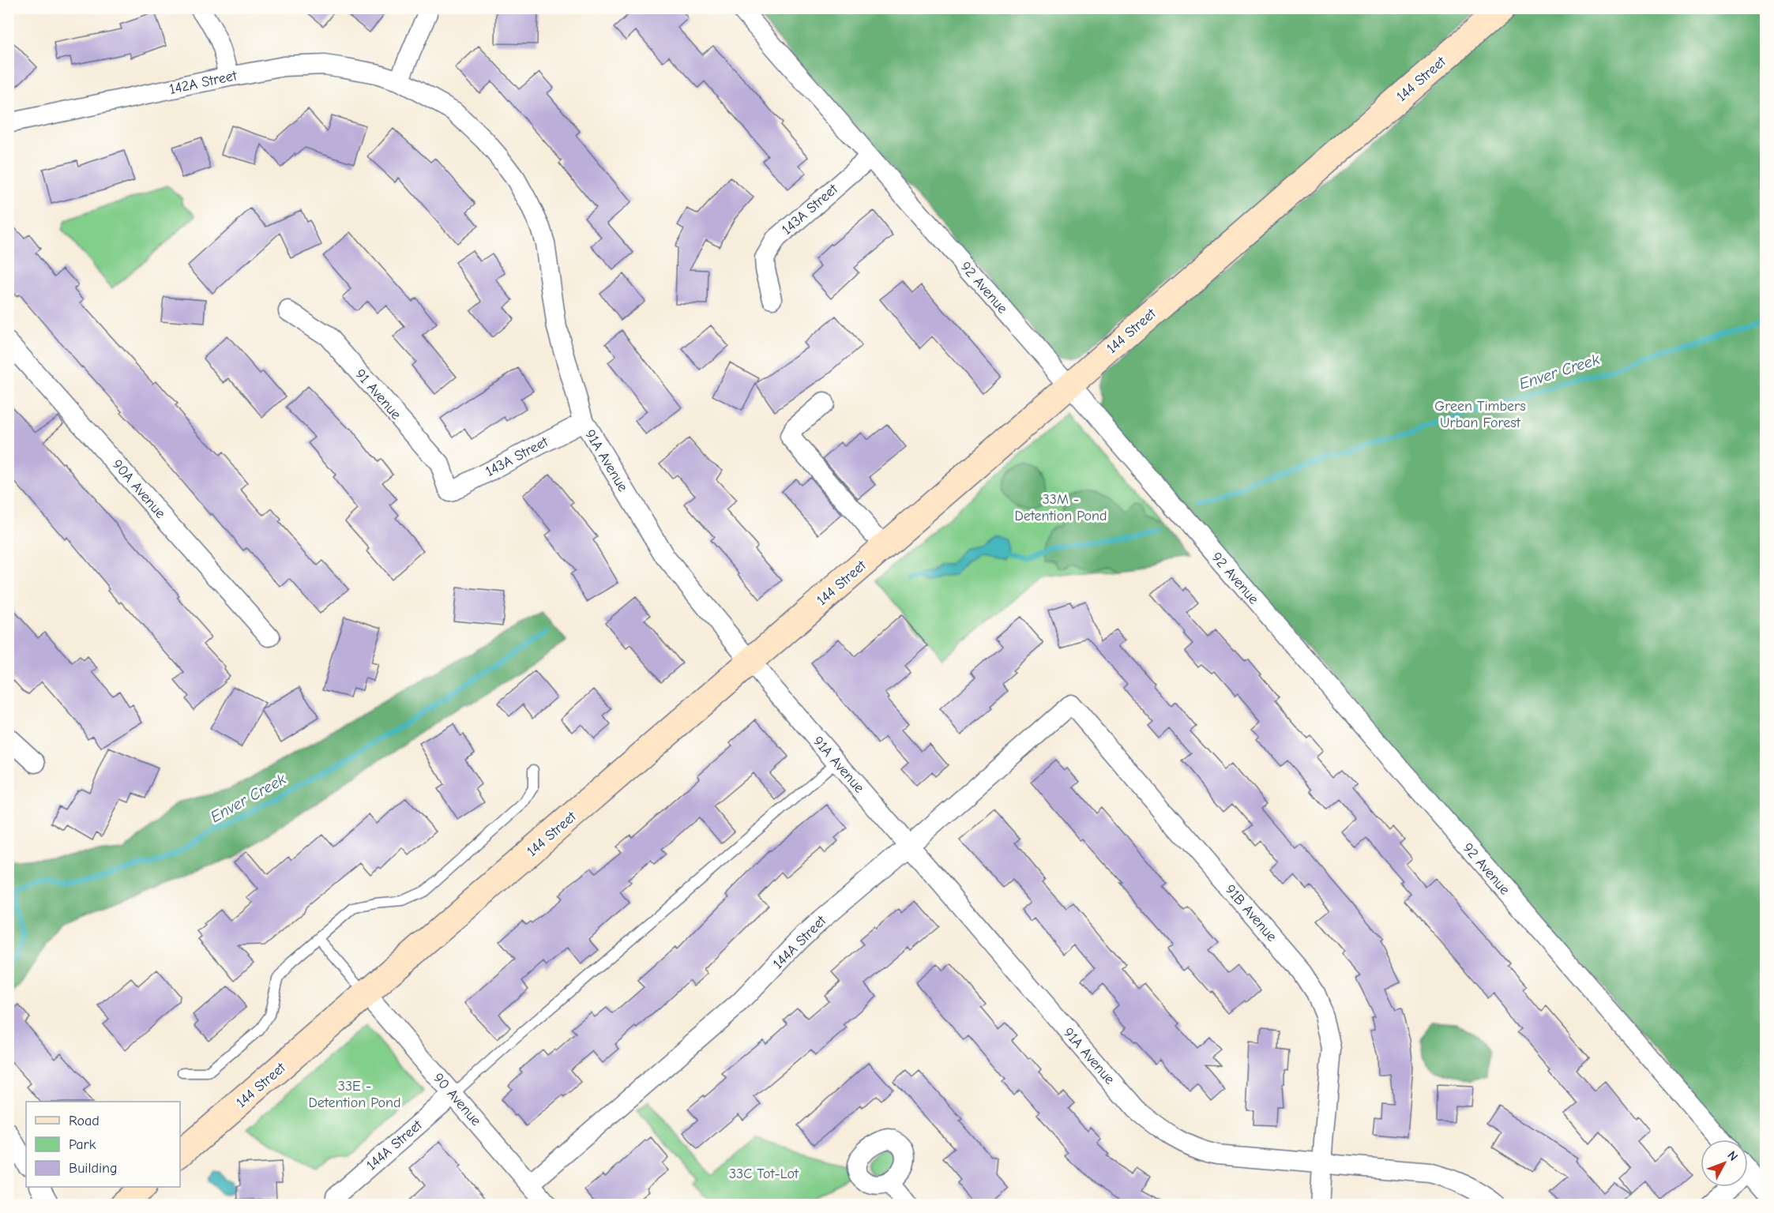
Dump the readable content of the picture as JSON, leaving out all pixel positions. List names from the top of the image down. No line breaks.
{"streets":{"main road":["144 Street"],"street":["142A Street","143A Street","92 Avenue","91 Avenue","91A Avenue","90A Avenue","91B Avenue","144A Street","90 Avenue"]},"crossings":[["144 Street","92 Avenue"],["144 Street","91A Avenue"],["144 Street","90 Avenue"],["142A Street","91A Avenue"],["143A Street","92 Avenue"],["143A Street","91 Avenue"],["143A Street","91A Avenue"],["91A Avenue","91B Avenue"],["91A Avenue","144A Street"],["91B Avenue","144A Street"],["144A Street","90 Avenue"]],"water":["Enver Creek"],"parks":["Green Timbers Urban Forest","33M - Detention Pond","33E - Detention Pond","33C Tot-Lot"],"legend":["Road","Park","Building"],"north":"top right"}
